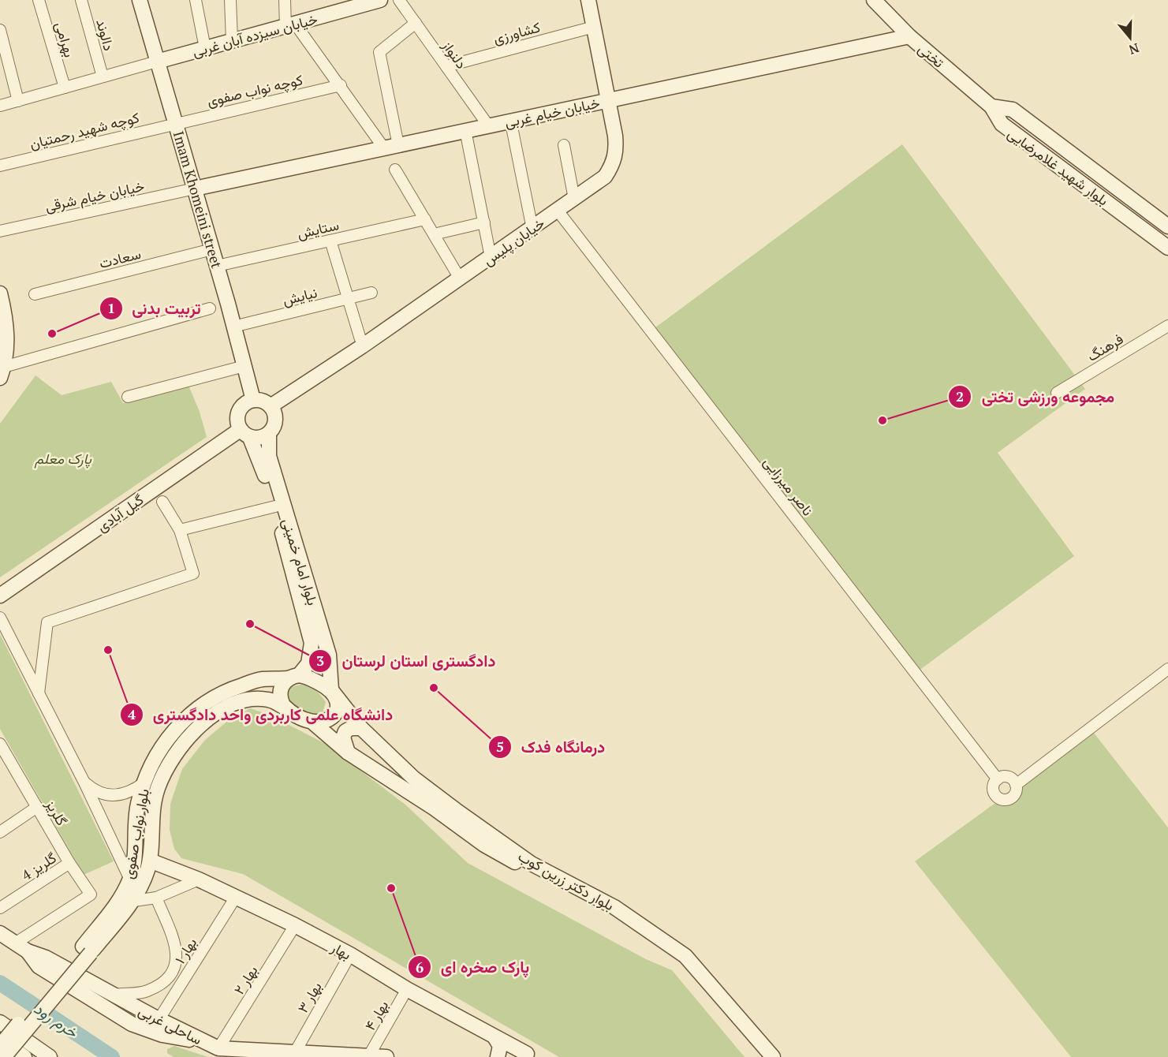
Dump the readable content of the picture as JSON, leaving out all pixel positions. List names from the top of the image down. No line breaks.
{"streets":{"main road":["خیابان سیزده آبان غربی","تختی","خیابان خیام غربی","بلوار شهید غلامرضایی","Imam Khomeini street","خیابان پلیس","گیل آبادی","بلوار امام خمینی","بلوار نواب صفوی","بلوار دکتر زرین کوب","بهار","ساحلی غربی"],"street":["کشاورزی","دالوند","بهرامی","دلنواز","کوچه نواب صفوی","کوچه شهید رحمتیان","خیابان خیام شرقی","ستایش","سعادت","نیایش","فرهنگ","ناصر میرزایی","گلریز","گلریز 4","بهار ۱","بهار ۲","بهار ۳","بهار ۴"]},"crossings":[["کشاورزی","دلنواز"],["کشاورزی","خیابان پلیس"],["خیابان سیزده آبان غربی","Imam Khomeini street"],["دلنواز","خیابان خیام غربی"],["تختی","خیابان خیام غربی"],["تختی","بلوار شهید غلامرضایی"],["کوچه نواب صفوی","کوچه شهید رحمتیان"],["کوچه نواب صفوی","Imam Khomeini street"],["خیابان خیام غربی","خیابان خیام شرقی"],["خیابان خیام غربی","Imam Khomeini street"],["خیابان خیام غربی","خیابان پلیس"],["کوچه شهید رحمتیان","Imam Khomeini street"],["خیابان خیام شرقی","Imam Khomeini street"],["Imam Khomeini street","ستایش"],["Imam Khomeini street","خیابان پلیس"],["Imam Khomeini street","سعادت"],["Imam Khomeini street","نیایش"],["Imam Khomeini street","گیل آبادی"],["Imam Khomeini street","بلوار امام خمینی"],["خیابان پلیس","ناصر میرزایی"],["خیابان پلیس","گیل آبادی"],["خیابان پلیس","بلوار امام خمینی"],["گیل آبادی","بلوار امام خمینی"],["بلوار امام خمینی","بلوار نواب صفوی"],["بلوار امام خمینی","بلوار دکتر زرین کوب"],["گلریز","گلریز 4"],["گلریز","ساحلی غربی"],["بلوار نواب صفوی","بلوار دکتر زرین کوب"],["بلوار نواب صفوی","بهار"],["بهار ۱","بهار"],["بهار ۱","ساحلی غربی"],["بهار","بهار ۲"],["بهار","بهار ۳"],["بهار","بهار ۴"],["بهار ۲","ساحلی غربی"],["بهار ۳","ساحلی غربی"],["بهار ۴","ساحلی غربی"]],"water":["خرم رود"],"parks":["پارک معلم"],"places":["تربیت بدنی","مجموعه ورزشی تختی","دادگستری استان لرستان","دانشگاه علمی کاربردی واحد دادگستری","درمانگاه فدک","پارک صخره ای"],"north":"bottom"}
